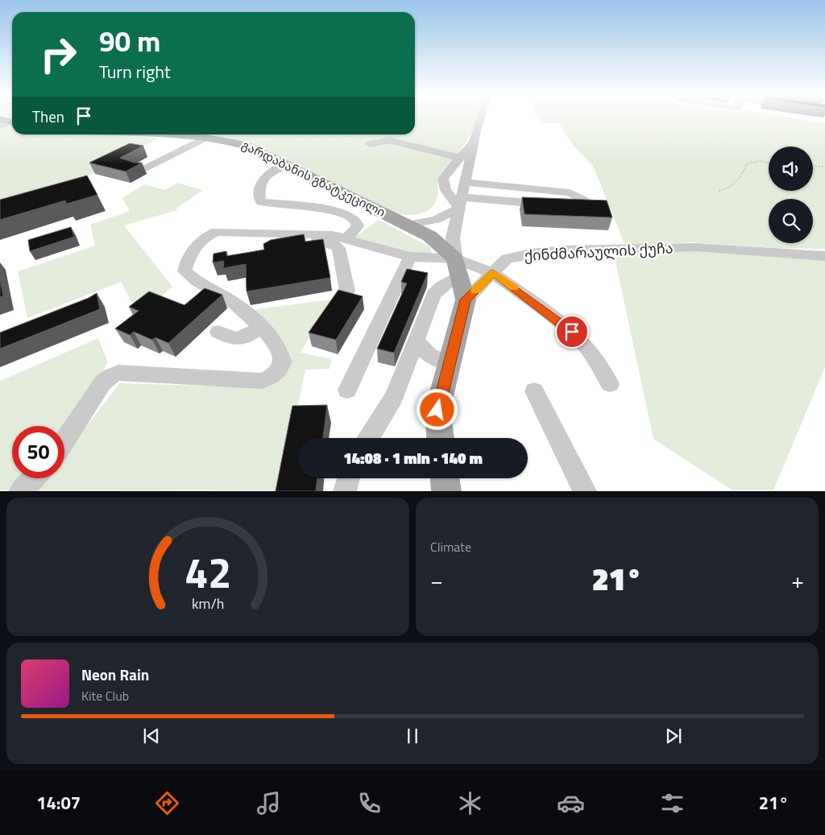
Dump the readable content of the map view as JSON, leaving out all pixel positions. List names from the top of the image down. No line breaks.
{"streets":{"main road":["გარდაბანის გზატკეცილი"],"street":["ქინძმარაულის ქუჩა"]},"page":{"turn":["90 m","Turn right"],"then":"Then","limit":"50","trip":"14:08 · 1 min · 140 m","tile":"Climate","heat":["−","21°","+"],"song":["Neon Rain","Kite Club"],"tabs":["14:07","21°"],"gauge":["42","km/h"]}}
